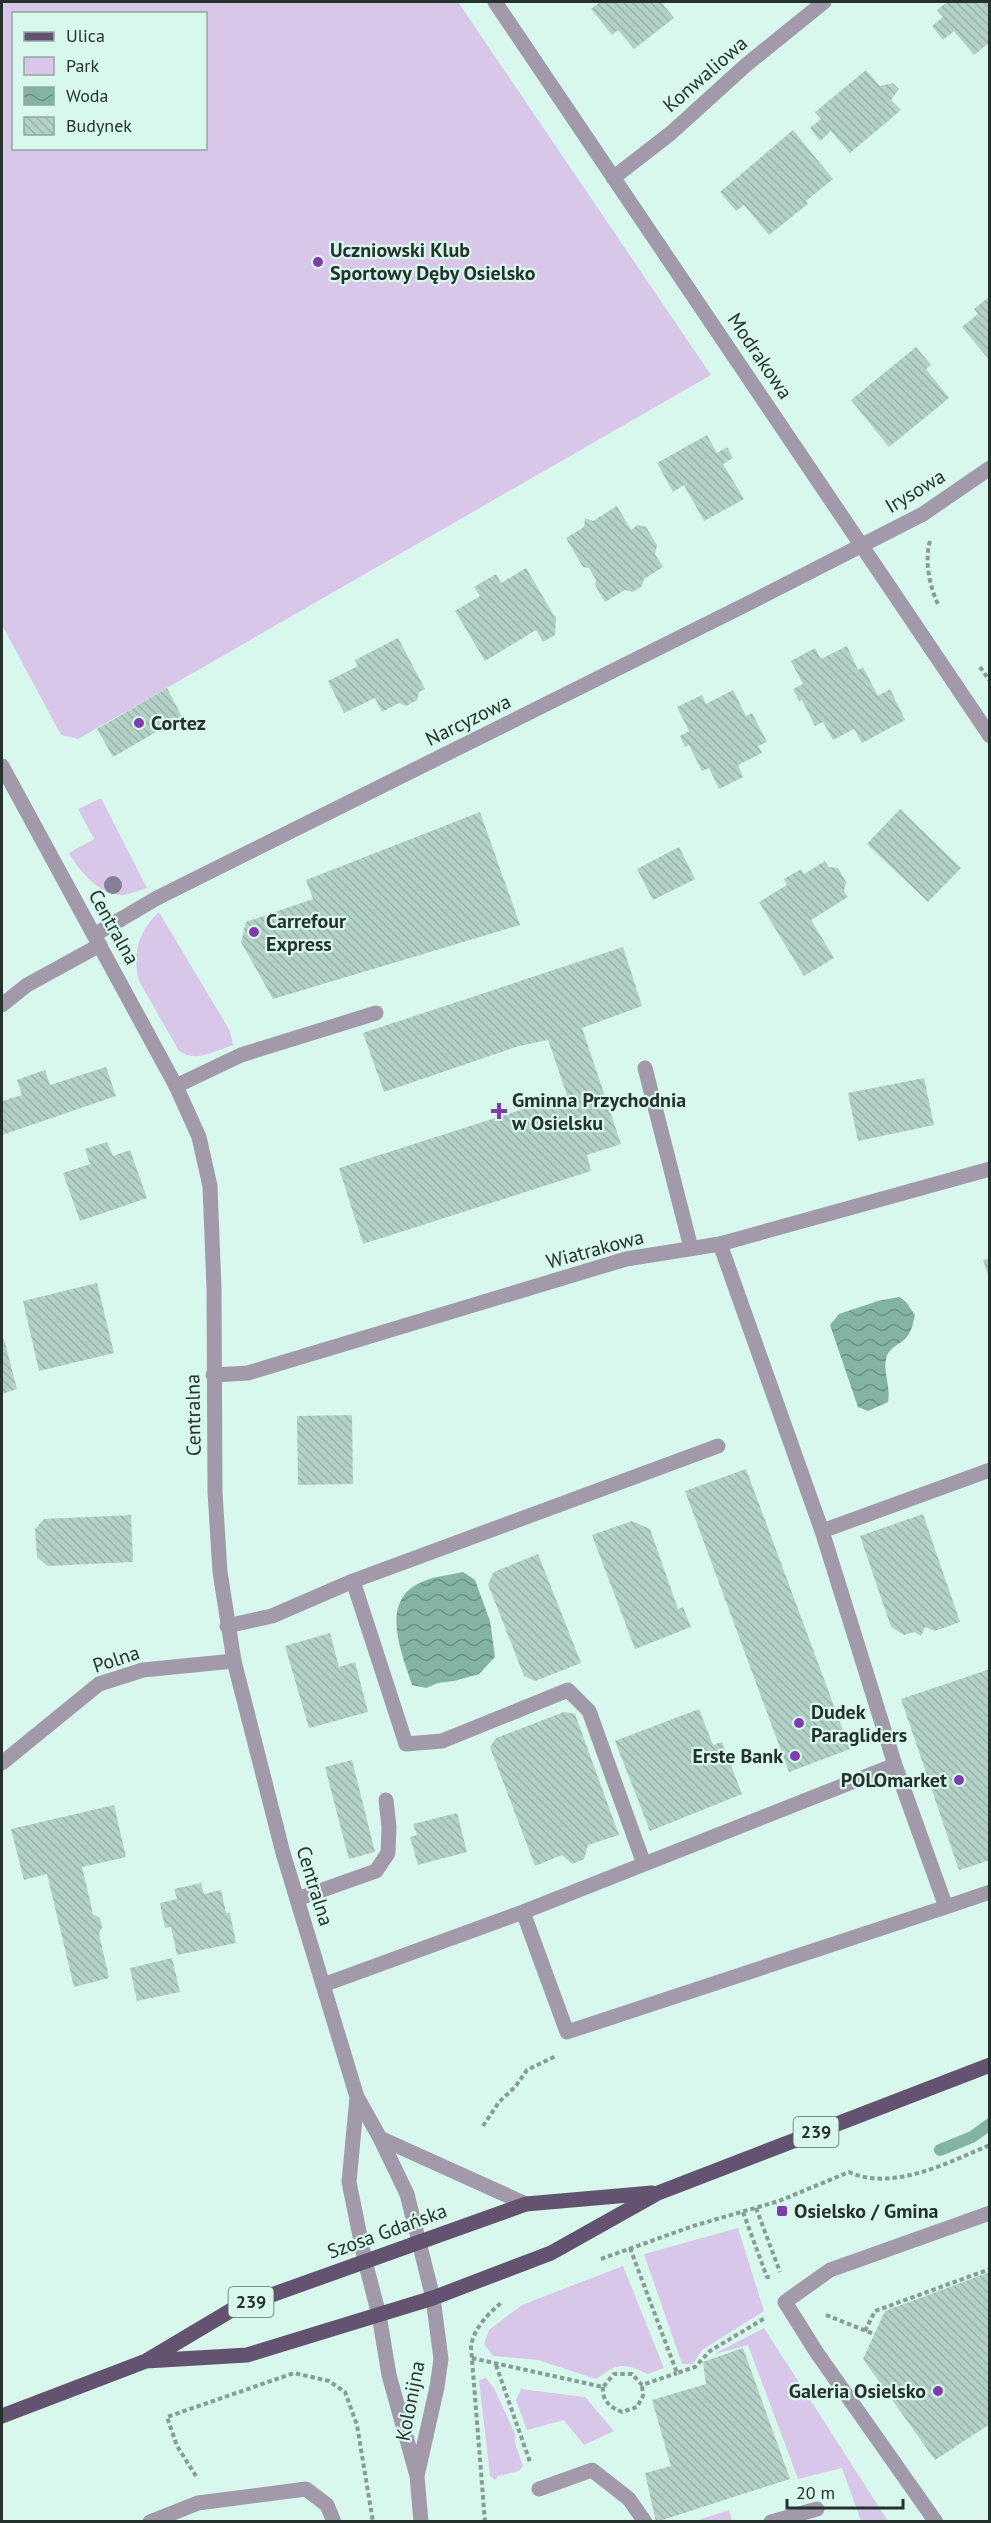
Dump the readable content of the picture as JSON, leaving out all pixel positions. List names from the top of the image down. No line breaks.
{"streets":{"main road":["239","Szosa Gdańska"],"street":["Konwaliowa","Modrakowa","Irysowa","Narcyzowa","Centralna","Wiatrakowa","Polna","Kolonijna"]},"crossings":[["Konwaliowa","Modrakowa"],["Modrakowa","Irysowa"],["Modrakowa","Narcyzowa"],["Irysowa","Narcyzowa"],["Narcyzowa","Centralna"],["Centralna","Wiatrakowa"],["Centralna","Polna"],["Centralna","Szosa Gdańska"],["Centralna","Kolonijna"],["Szosa Gdańska","Kolonijna"]],"places":{"other":["Uczniowski Klub Sportowy Dęby Osielsko","Cortez","Carrefour Express","Dudek Paragliders","Erste Bank","POLOmarket","Galeria Osielsko"],"health":["Gminna Przychodnia w Osielsku"],"transit":["Osielsko / Gmina"]},"legend":["Ulica","Park","Woda","Budynek"],"scale_bar":"20 m"}
